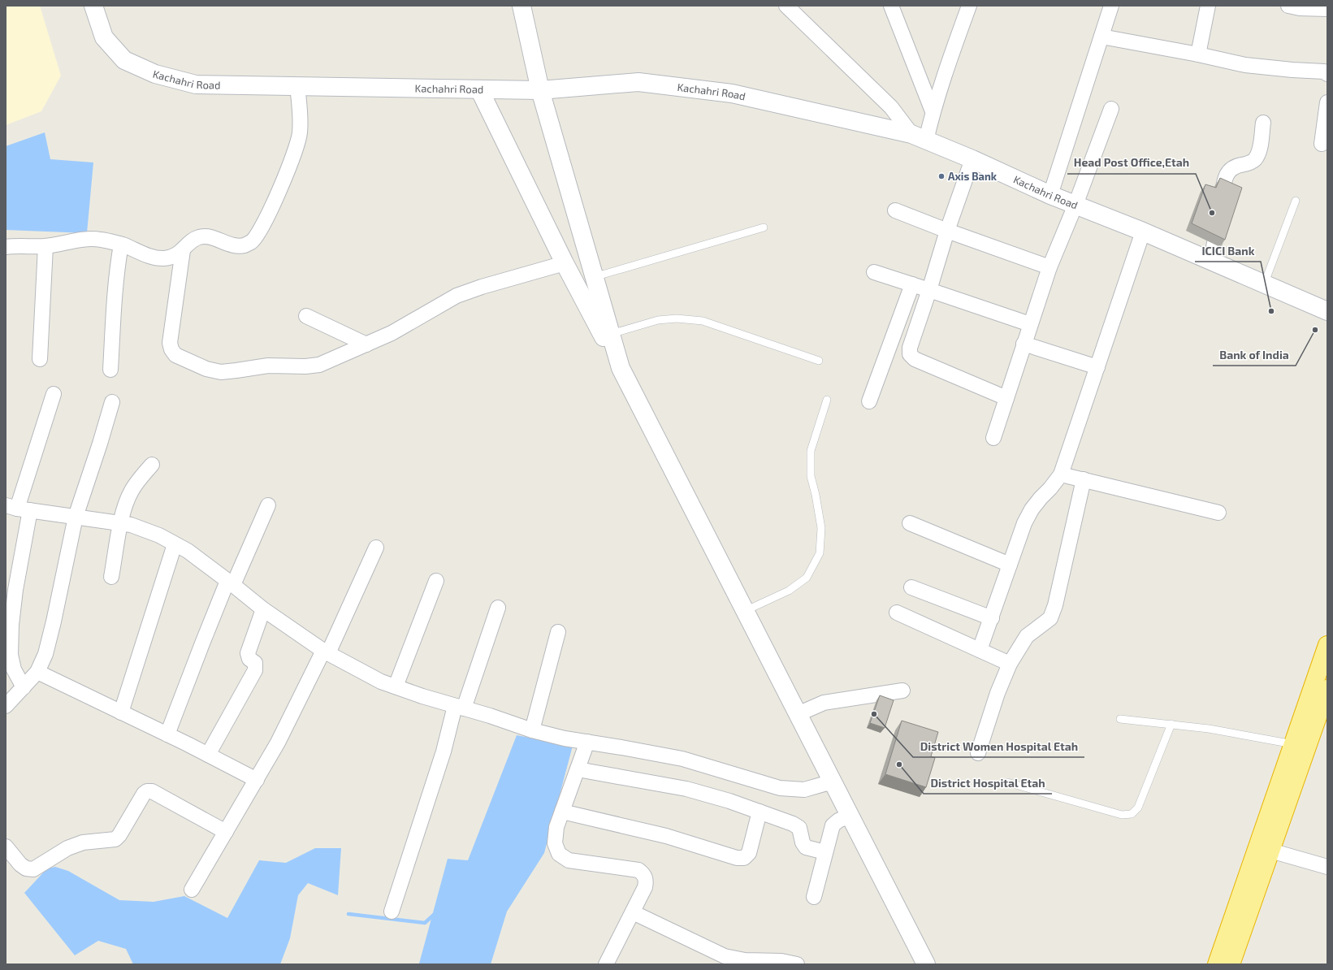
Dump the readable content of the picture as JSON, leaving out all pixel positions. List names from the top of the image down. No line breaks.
{"streets":{"street":["Kachahri Road"]},"places":["Axis Bank","Head Post Office,Etah","ICICI Bank","Bank of India","District Women Hospital Etah","District Hospital Etah"]}
